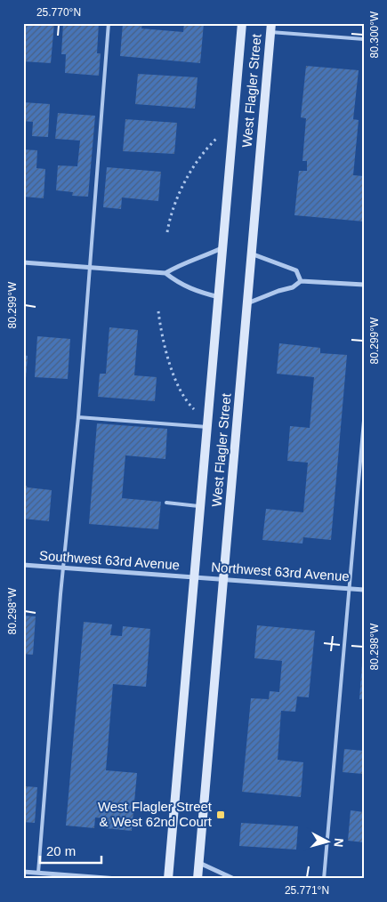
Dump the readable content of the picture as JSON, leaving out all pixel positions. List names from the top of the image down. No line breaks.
{"streets":{"main road":["West Flagler Street"],"street":["Southwest 63rd Avenue","Northwest 63rd Avenue"]},"crossings":[["West Flagler Street","Southwest 63rd Avenue"],["West Flagler Street","Northwest 63rd Avenue"],["Southwest 63rd Avenue","Northwest 63rd Avenue"]],"places":{"transit":["West Flagler Street & West 62nd Court"]},"scale_bar":"20 m","north":"right","coordinates":["25.770°N","80.300°W","80.299°W","80.298°W","25.771°N"]}
